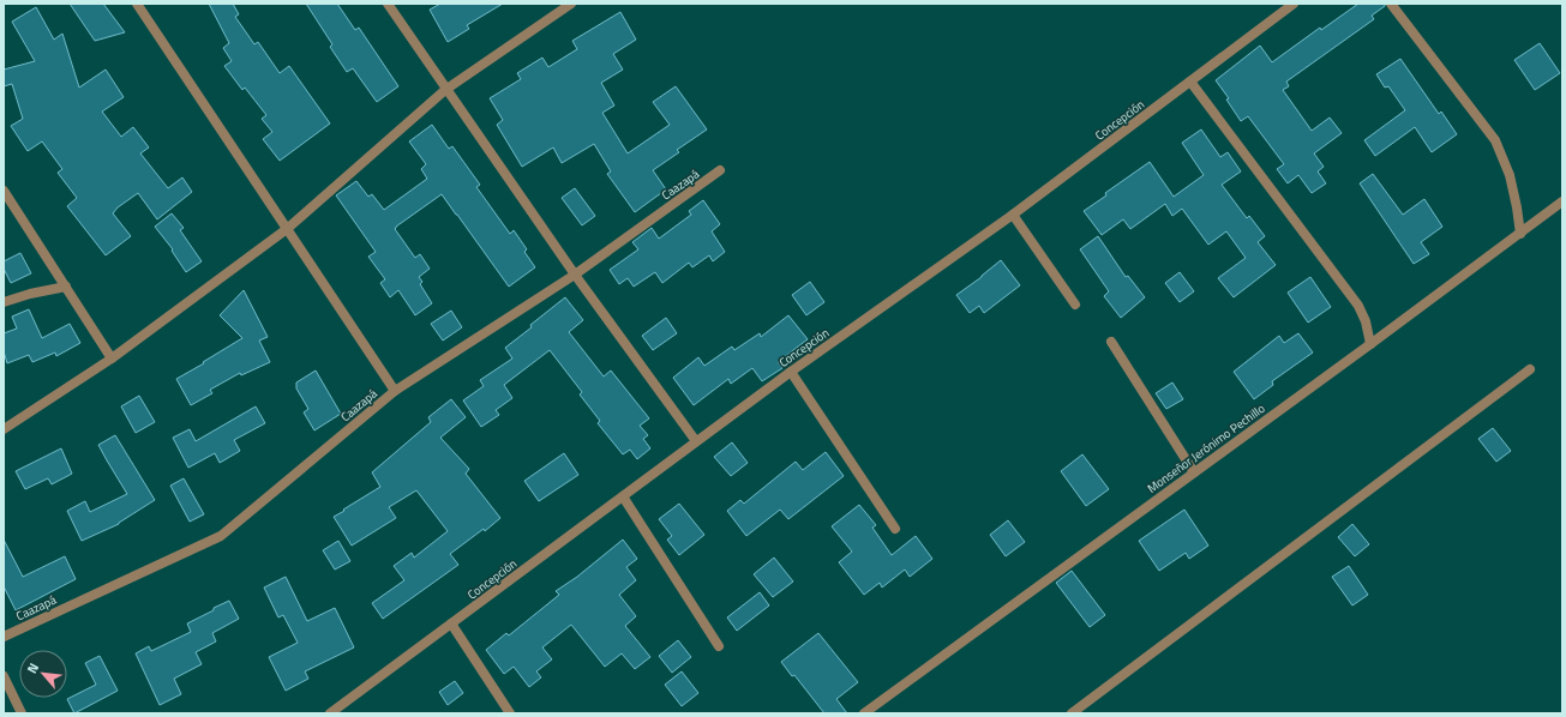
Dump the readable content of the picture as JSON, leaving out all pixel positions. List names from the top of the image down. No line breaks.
{"streets":{"street":["Concepción","Caazapá","Monseñor Jerónimo Pechillo"]},"north":"top left"}
